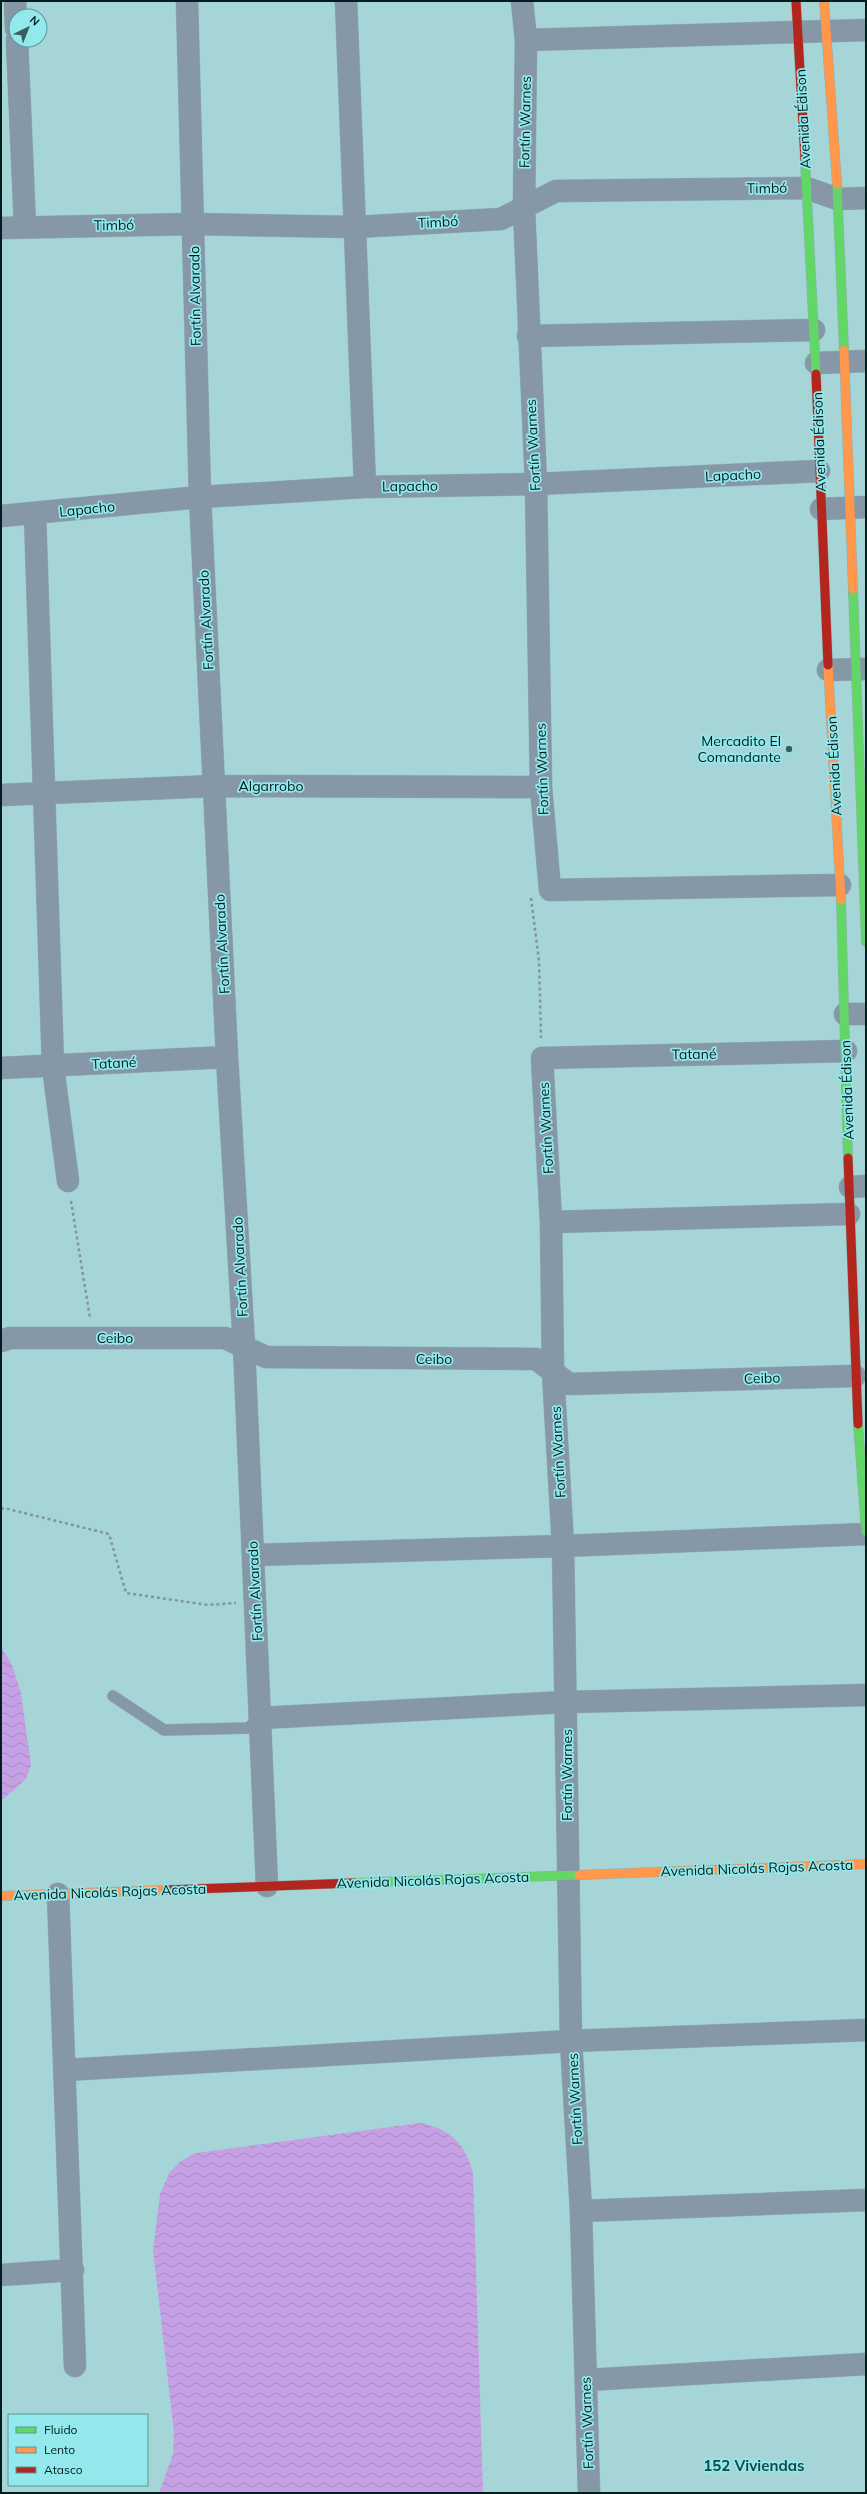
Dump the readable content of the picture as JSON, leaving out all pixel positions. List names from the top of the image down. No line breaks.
{"streets":{"main road":["Avenida Édison","Avenida Nicolás Rojas Acosta"],"street":["Fortín Warnes","Timbó","Fortín Alvarado","Lapacho","Algarrobo","Tatané","Ceibo"]},"crossings":[["Avenida Édison","Timbó"],["Avenida Édison","Lapacho"],["Avenida Édison","Tatané"],["Avenida Édison","Ceibo"],["Fortín Warnes","Timbó"],["Fortín Warnes","Lapacho"],["Fortín Warnes","Algarrobo"],["Fortín Warnes","Tatané"],["Fortín Warnes","Ceibo"],["Fortín Warnes","Avenida Nicolás Rojas Acosta"],["Timbó","Fortín Alvarado"],["Fortín Alvarado","Lapacho"],["Fortín Alvarado","Algarrobo"],["Fortín Alvarado","Tatané"],["Fortín Alvarado","Ceibo"],["Fortín Alvarado","Avenida Nicolás Rojas Acosta"]],"districts":["152 Viviendas"],"places":["Mercadito El Comandante"],"legend":["Fluido","Lento","Atasco"],"north":"top right"}
